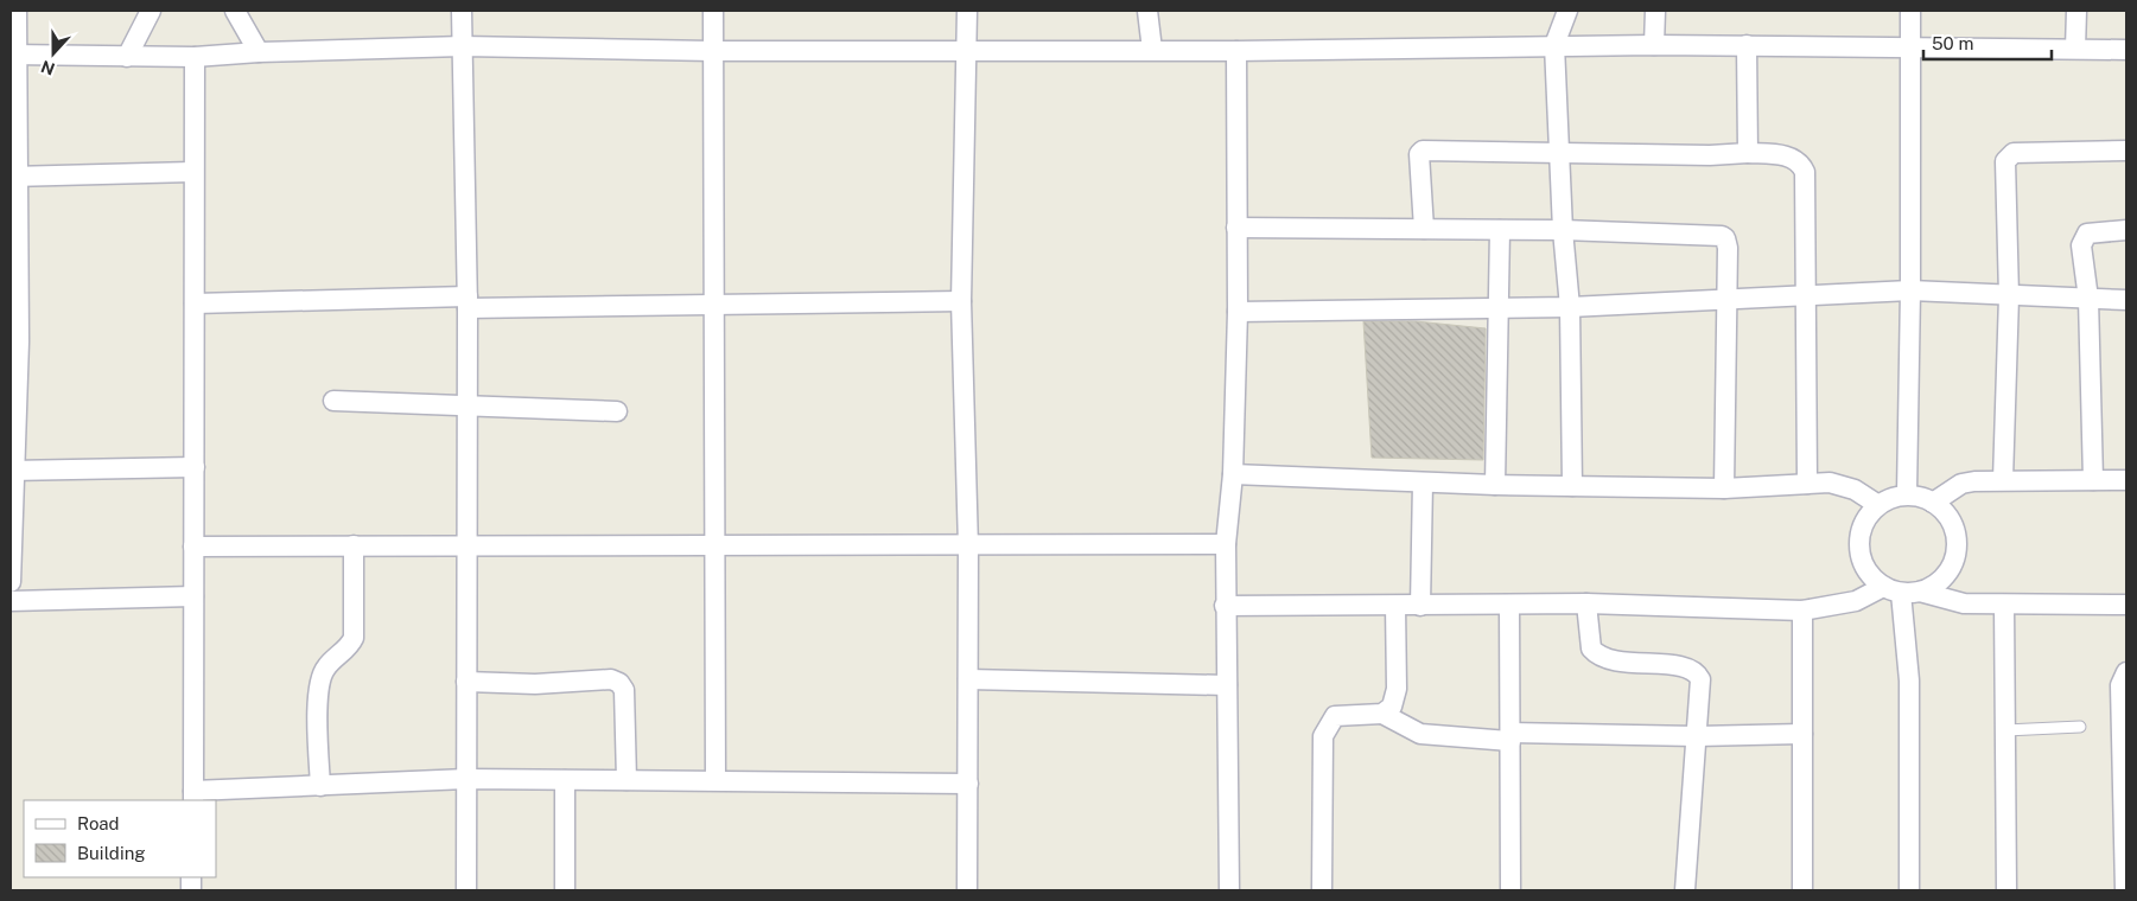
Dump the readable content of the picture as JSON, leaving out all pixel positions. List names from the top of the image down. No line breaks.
{"legend":["Road","Building"],"scale_bar":"50 m","north":"bottom"}
